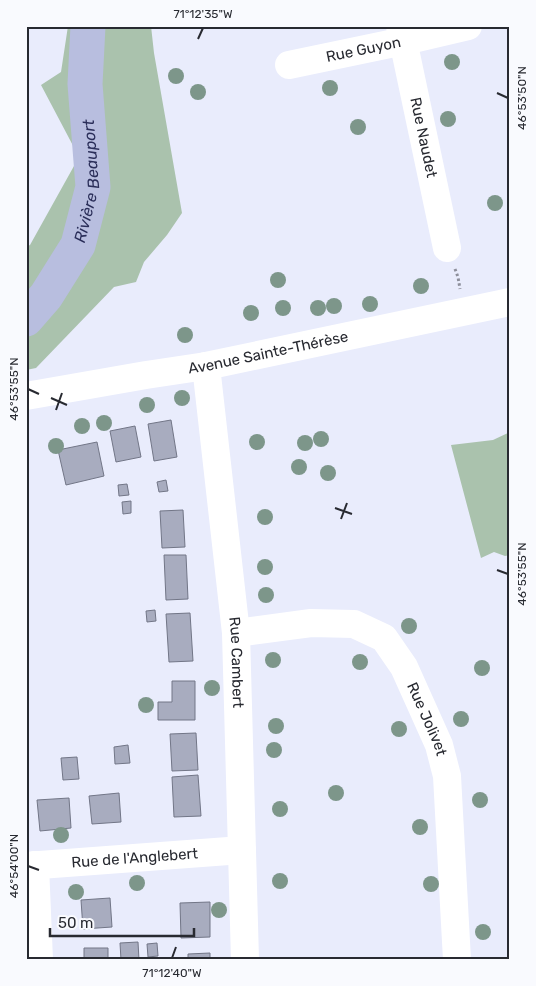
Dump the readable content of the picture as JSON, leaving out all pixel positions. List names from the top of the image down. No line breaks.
{"streets":{"street":["Rue Guyon","Rue Naudet","Avenue Sainte-Thérèse","Rue Cambert","Rue Jolivet","Rue de l'Anglebert"]},"crossings":[["Rue Guyon","Rue Naudet"],["Avenue Sainte-Thérèse","Rue Cambert"],["Rue Cambert","Rue Jolivet"],["Rue Cambert","Rue de l'Anglebert"]],"water":["Rivière Beauport"],"scale_bar":"50 m","coordinates":["71°12'35\"W","46°53'50\"N","46°53'55\"N","46°54'00\"N","71°12'40\"W"]}
